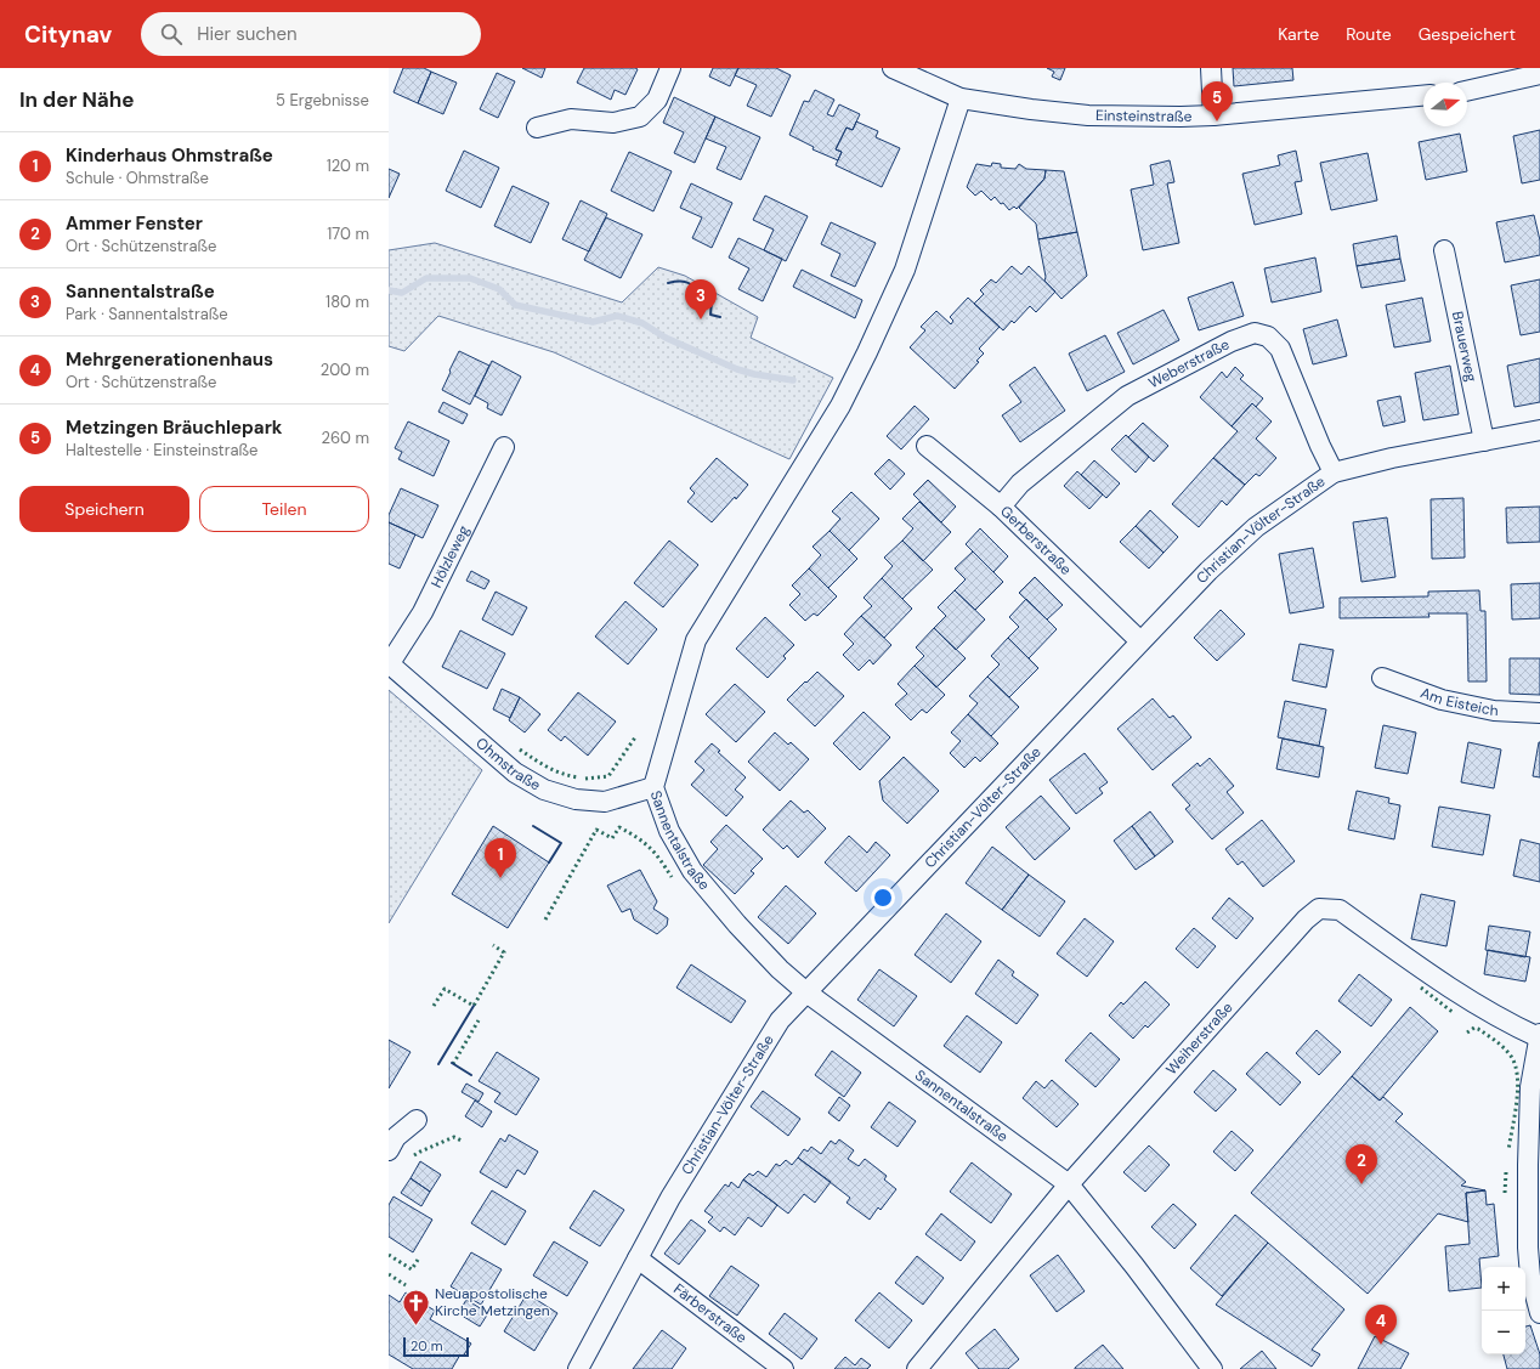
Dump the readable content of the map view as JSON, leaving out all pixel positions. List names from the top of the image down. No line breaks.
{"streets":{"street":["Einsteinstraße","Brauerweg","Weberstraße","Christian-Völter-Straße","Gerberstraße","Hölzleweg","Am Eisteich","Ohmstraße","Sannentalstraße","Weiherstraße","Färberstraße"]},"crossings":[["Einsteinstraße","Sannentalstraße"],["Brauerweg","Christian-Völter-Straße"],["Weberstraße","Christian-Völter-Straße"],["Weberstraße","Gerberstraße"],["Christian-Völter-Straße","Gerberstraße"],["Christian-Völter-Straße","Sannentalstraße"],["Christian-Völter-Straße","Färberstraße"],["Hölzleweg","Ohmstraße"],["Ohmstraße","Sannentalstraße"],["Sannentalstraße","Weiherstraße"]],"places":{"church":["Neuapostolische Kirche Metzingen"]},"scale_bar":"20 m","north":"right","page":{"header":"Citynav","search":"Hier suchen","nav":["Karte","Route","Gespeichert"],"heading":["In der Nähe","5 Ergebnisse"],"pins":["5","3","1","2","4"],"list":[{"mark":"1","name":"Kinderhaus Ohmstraße","note":"Schule · Ohmstraße","value":"120 m"},{"mark":"2","name":"Ammer Fenster","note":"Ort · Schützenstraße","value":"170 m"},{"mark":"3","name":"Sannentalstraße","note":"Park · Sannentalstraße","value":"180 m"},{"mark":"4","name":"Mehrgenerationenhaus","note":"Ort · Schützenstraße","value":"200 m"},{"mark":"5","name":"Metzingen Bräuchlepark","note":"Haltestelle · Einsteinstraße","value":"260 m"}],"buttons":["Speichern","Teilen"],"map_buttons":["+","−"],"scale":"20 m"}}
